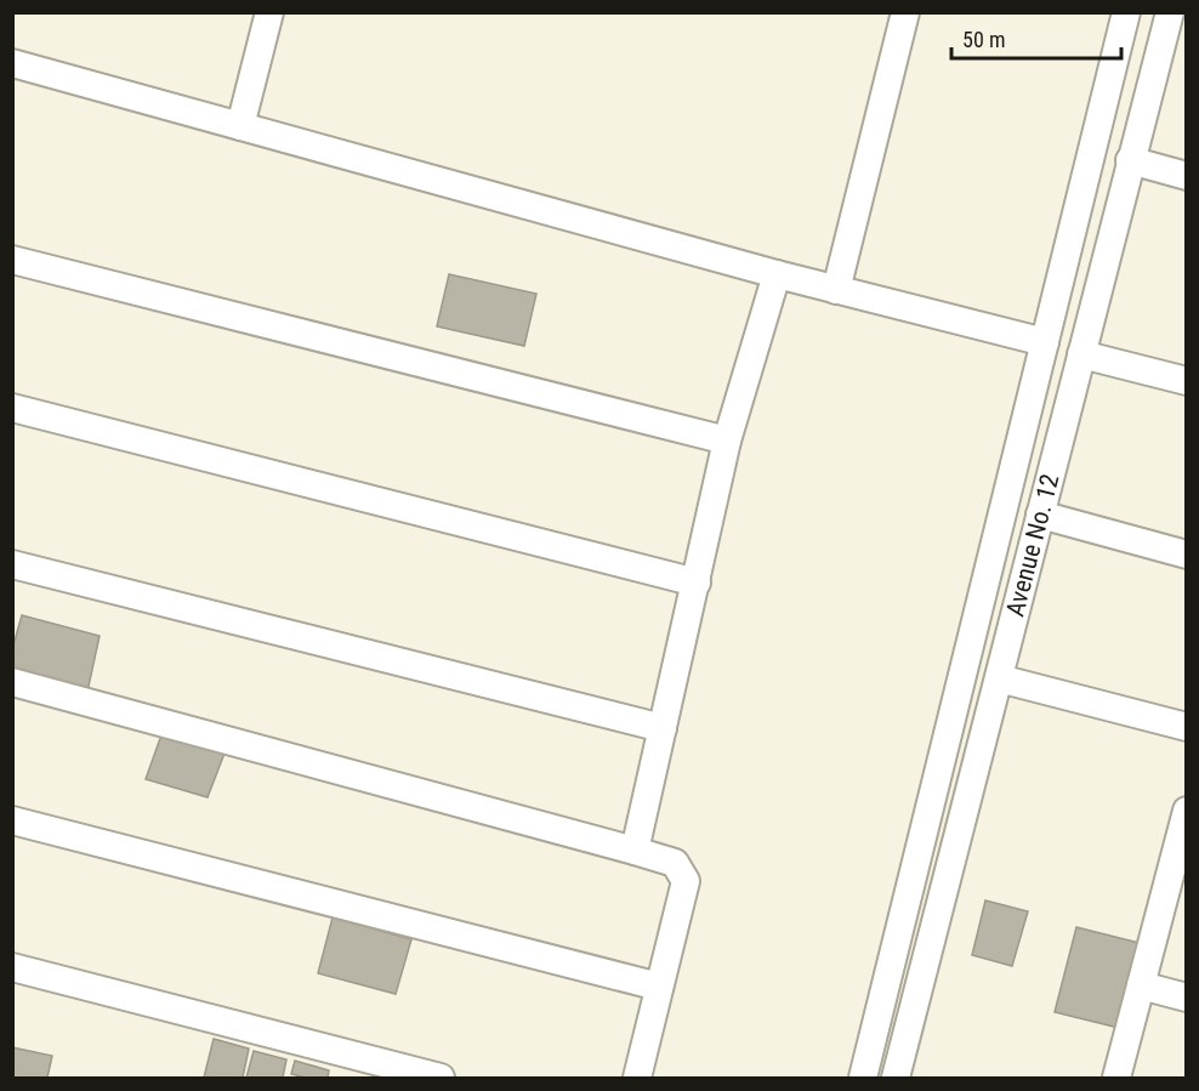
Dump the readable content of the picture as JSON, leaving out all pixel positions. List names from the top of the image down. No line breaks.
{"streets":{"street":["Avenue No. 12"]},"scale_bar":"50 m"}
